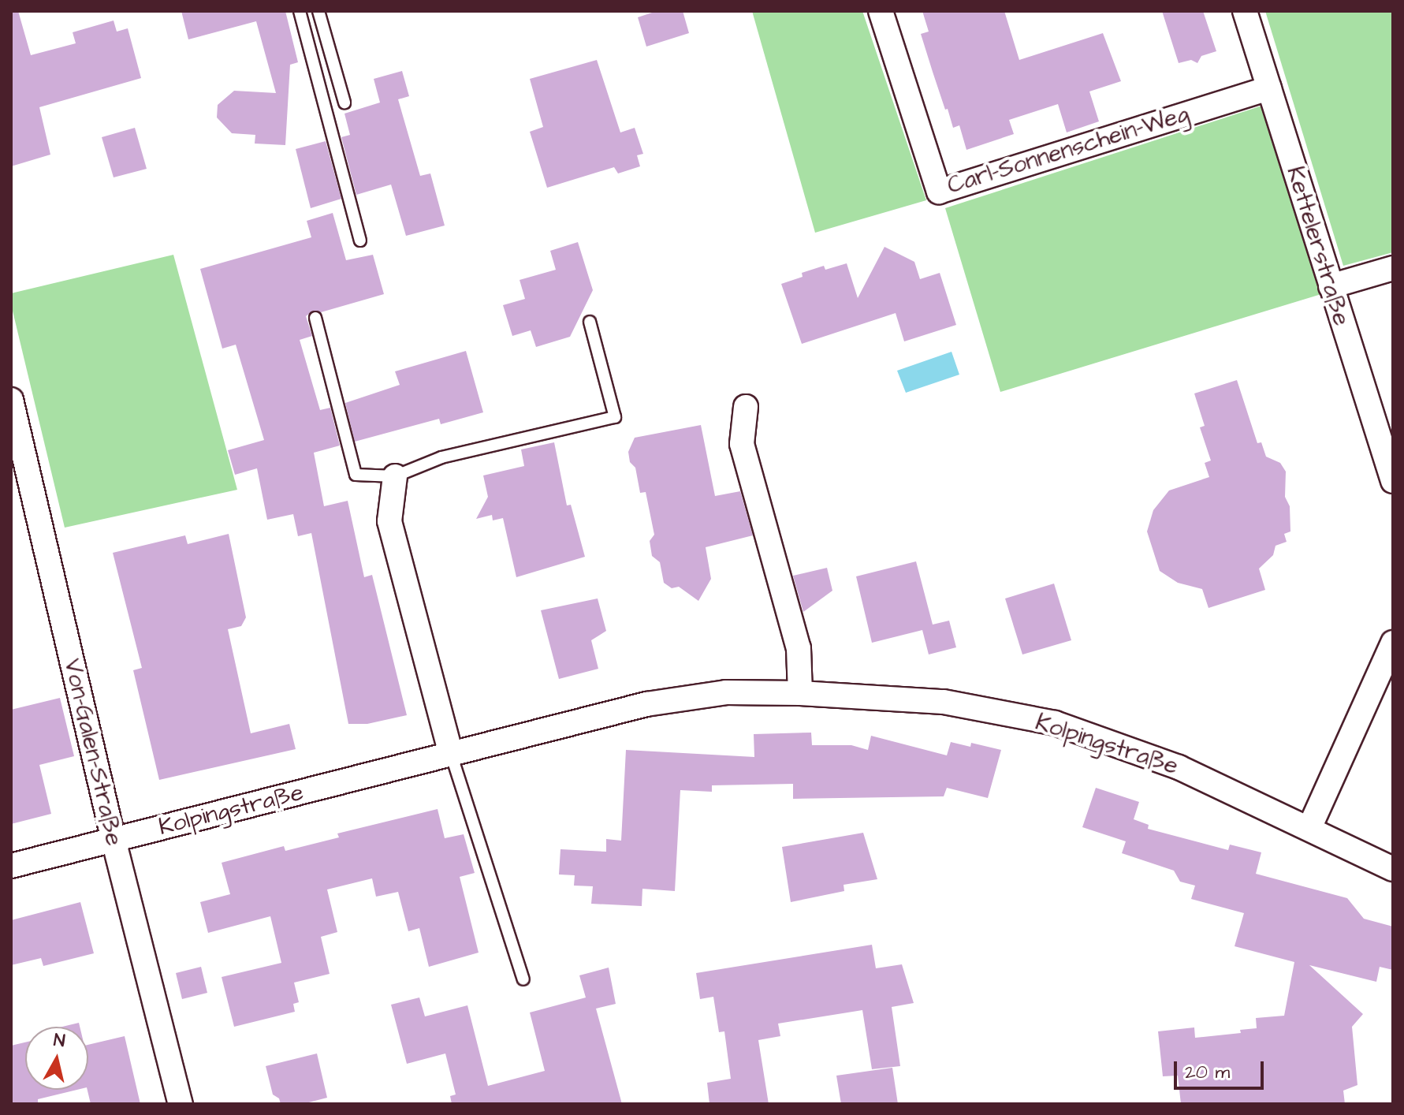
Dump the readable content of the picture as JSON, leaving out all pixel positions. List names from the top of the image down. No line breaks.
{"streets":{"street":["Carl-Sonnenschein-Weg","Kettelerstraße","Kolpingstraße","Von-Galen-Straße"]},"crossings":[["Carl-Sonnenschein-Weg","Kettelerstraße"],["Kolpingstraße","Von-Galen-Straße"]],"scale_bar":"20 m","north":"top"}
